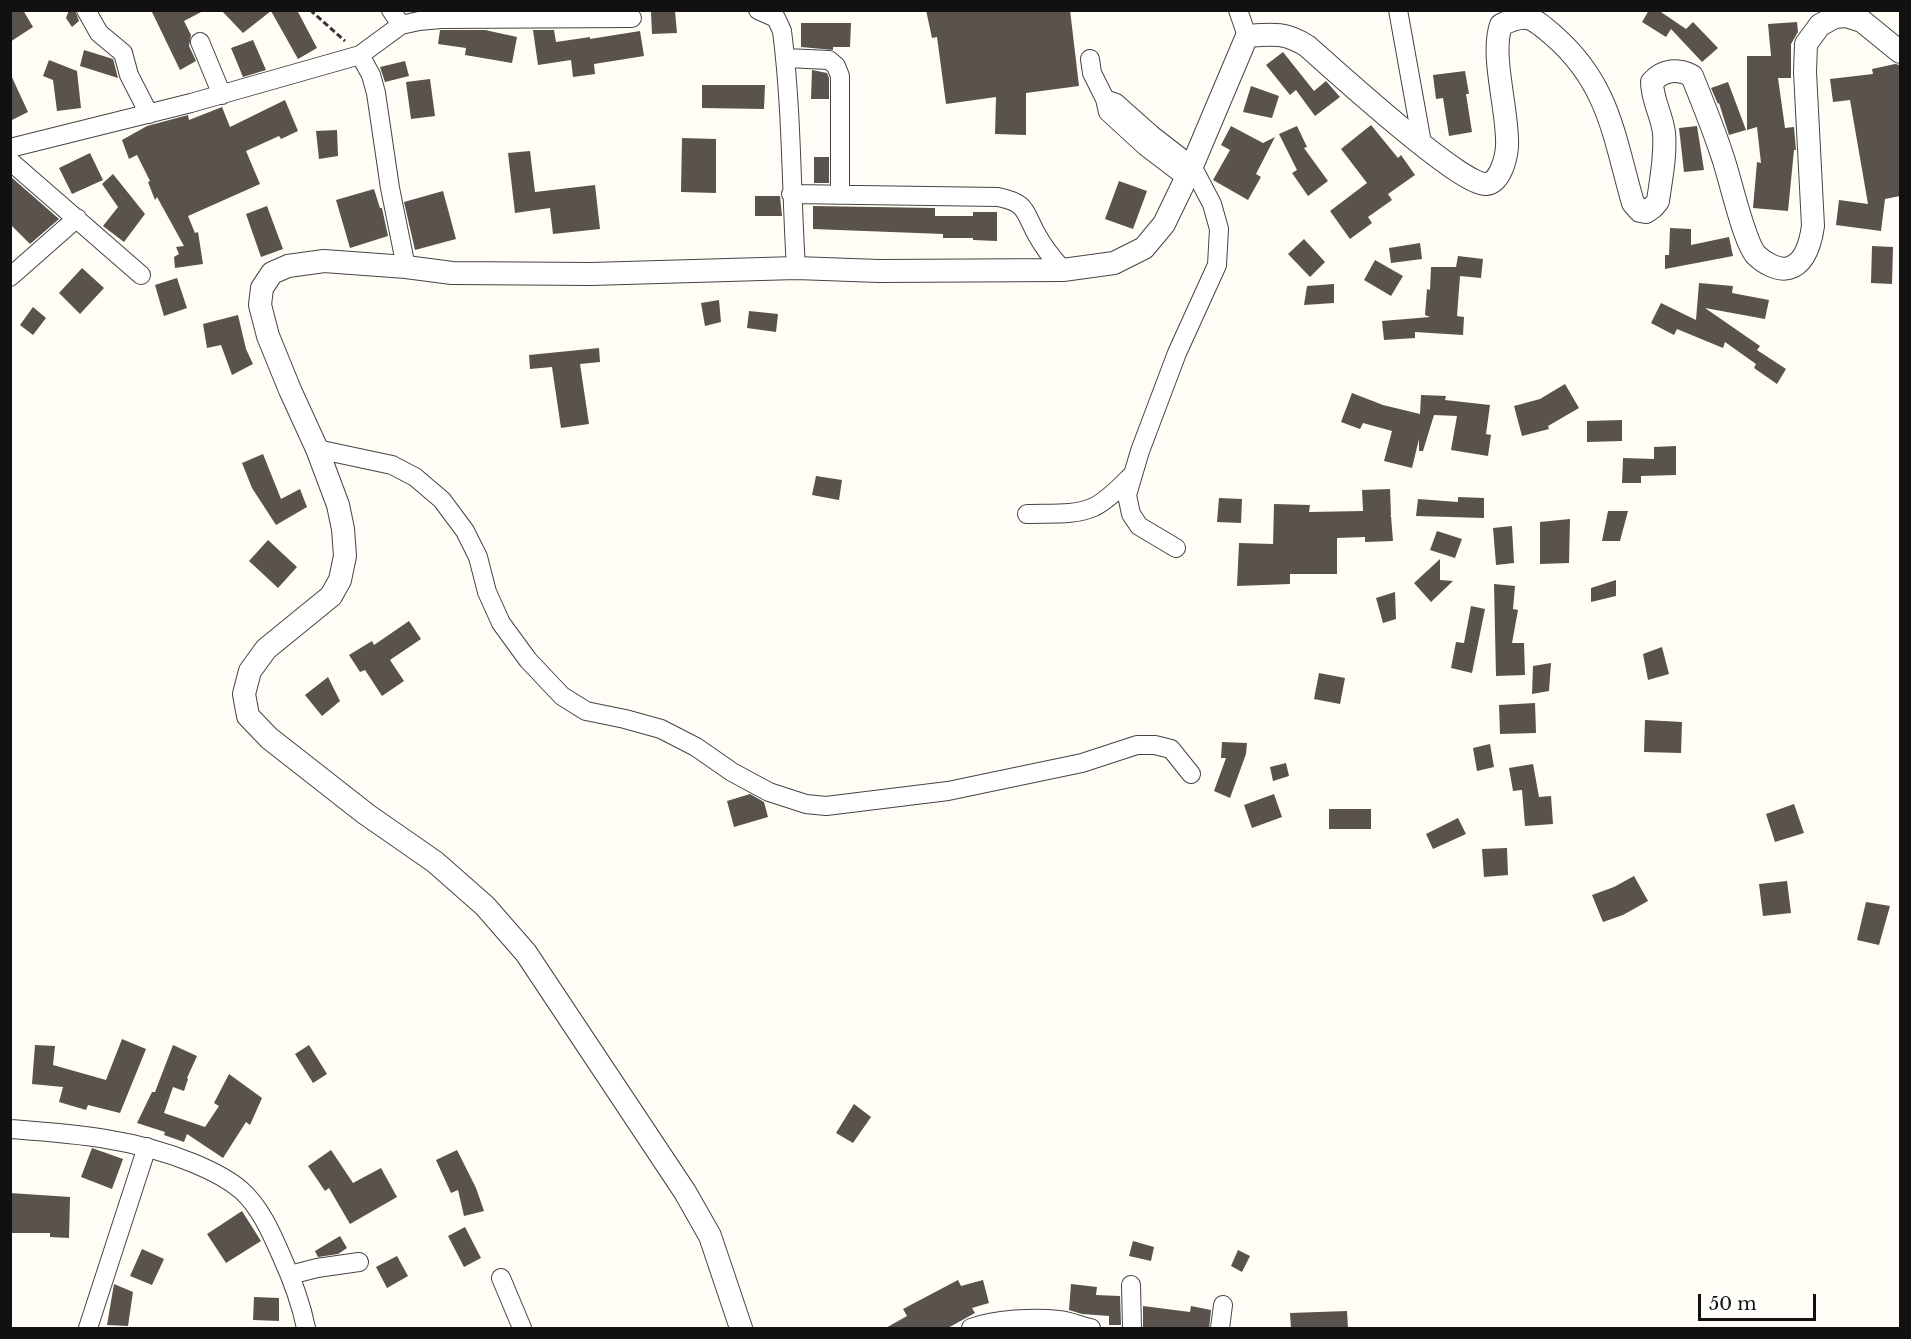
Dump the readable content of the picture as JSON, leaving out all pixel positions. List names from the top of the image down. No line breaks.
{"scale_bar":"50 m"}
